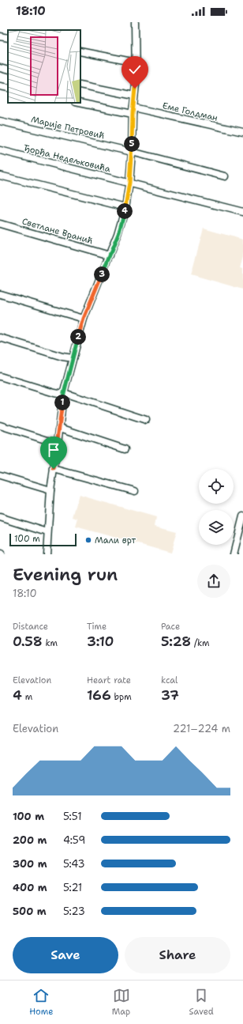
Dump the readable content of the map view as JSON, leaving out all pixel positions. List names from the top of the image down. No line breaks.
{"streets":{"street":["Еме Голдман","Марије Петровић","Ђорђа Недељковића","Светлане Вранић"]},"places":["Мали врт"],"scale_bar":"100 m","page":{"status":"18:10","pins":["5","4","3","2","1"],"scale":"100 m","heading":["Evening run","18:10"],"stats":[["Distance","0.58 km"],["Time","3:10"],["Pace","5:28 /km"],["Elevation","4 m"],["Heart rate","166 bpm"],["kcal","37"]],"chart":["Elevation","221–224 m"],"list":[{"name":"100 m","note":"5:51"},{"name":"200 m","note":"4:59"},{"name":"300 m","note":"5:43"},{"name":"400 m","note":"5:21"},{"name":"500 m","note":"5:23"}],"buttons":["Save","Share"],"tabs":["Home","Map","Saved"]}}
